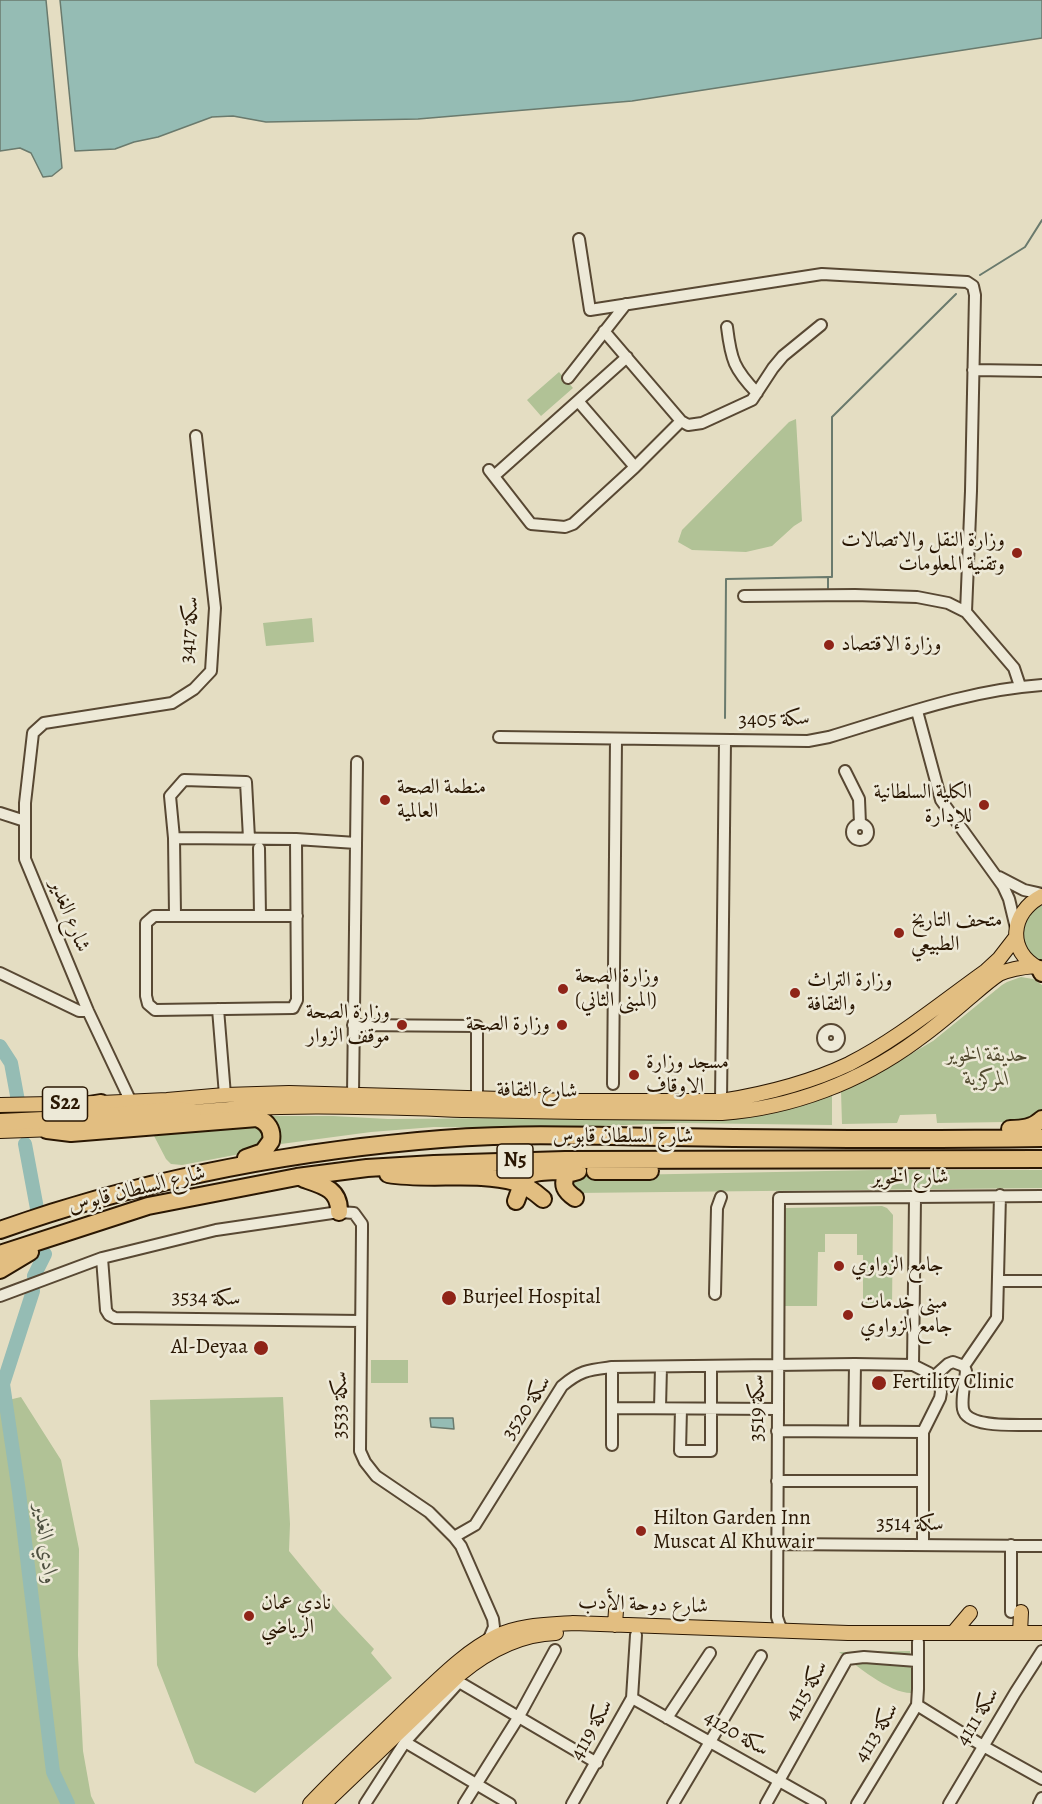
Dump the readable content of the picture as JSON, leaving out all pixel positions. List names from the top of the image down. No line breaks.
{"streets":{"highway":["شارع السلطان قابوس","N5"],"main road":["شارع الثقافة","S22","شارع دوحة الأدب"],"street":["سكة 3417","سكة 3405","شارع الغدير","شارع الخوير","سكة 3534","سكة 3533","سكة 3520","سكة 3519","سكة 3514","سكة 4115","سكة 4111","سكة 4119","سكة 4113","سكة 4120"]},"crossings":[["سكة 3417","شارع الغدير"],["شارع الغدير","شارع الثقافة"],["شارع الغدير","S22"],["شارع الثقافة","S22"],["شارع الخوير","سكة 3519"],["سكة 3534","سكة 3533"],["سكة 3533","سكة 3520"],["سكة 3520","سكة 3519"],["سكة 3519","سكة 3514"],["سكة 3519","شارع دوحة الأدب"],["شارع دوحة الأدب","سكة 4119"],["شارع دوحة الأدب","سكة 4113"],["سكة 4115","سكة 4113"],["سكة 4115","سكة 4120"],["سكة 4119","سكة 4120"]],"water":["وادي الغدير"],"parks":["حديقة الخوير المركزية"],"places":["وزارة النقل والاتصالات وتقنية المعلومات","وزارة الاقتصاد","منطمة الصحة العالمية","الكلية السلطانية للإدارة","متحف التاريخ الطبيعي","وزارة الصحة (المبنى الثاني)","وزارة التراث والثقافة","وزارة الصحة موقف الزوار","وزارة الصحة","مسجد وزارة الاوقاف","جامع الزواوي","Burjeel Hospital","مبنى خدمات جامع الزواوي","Al-Deyaa","Fertility Clinic","Hilton Garden Inn Muscat Al Khuwair","نادي عمان الرياضي"]}
